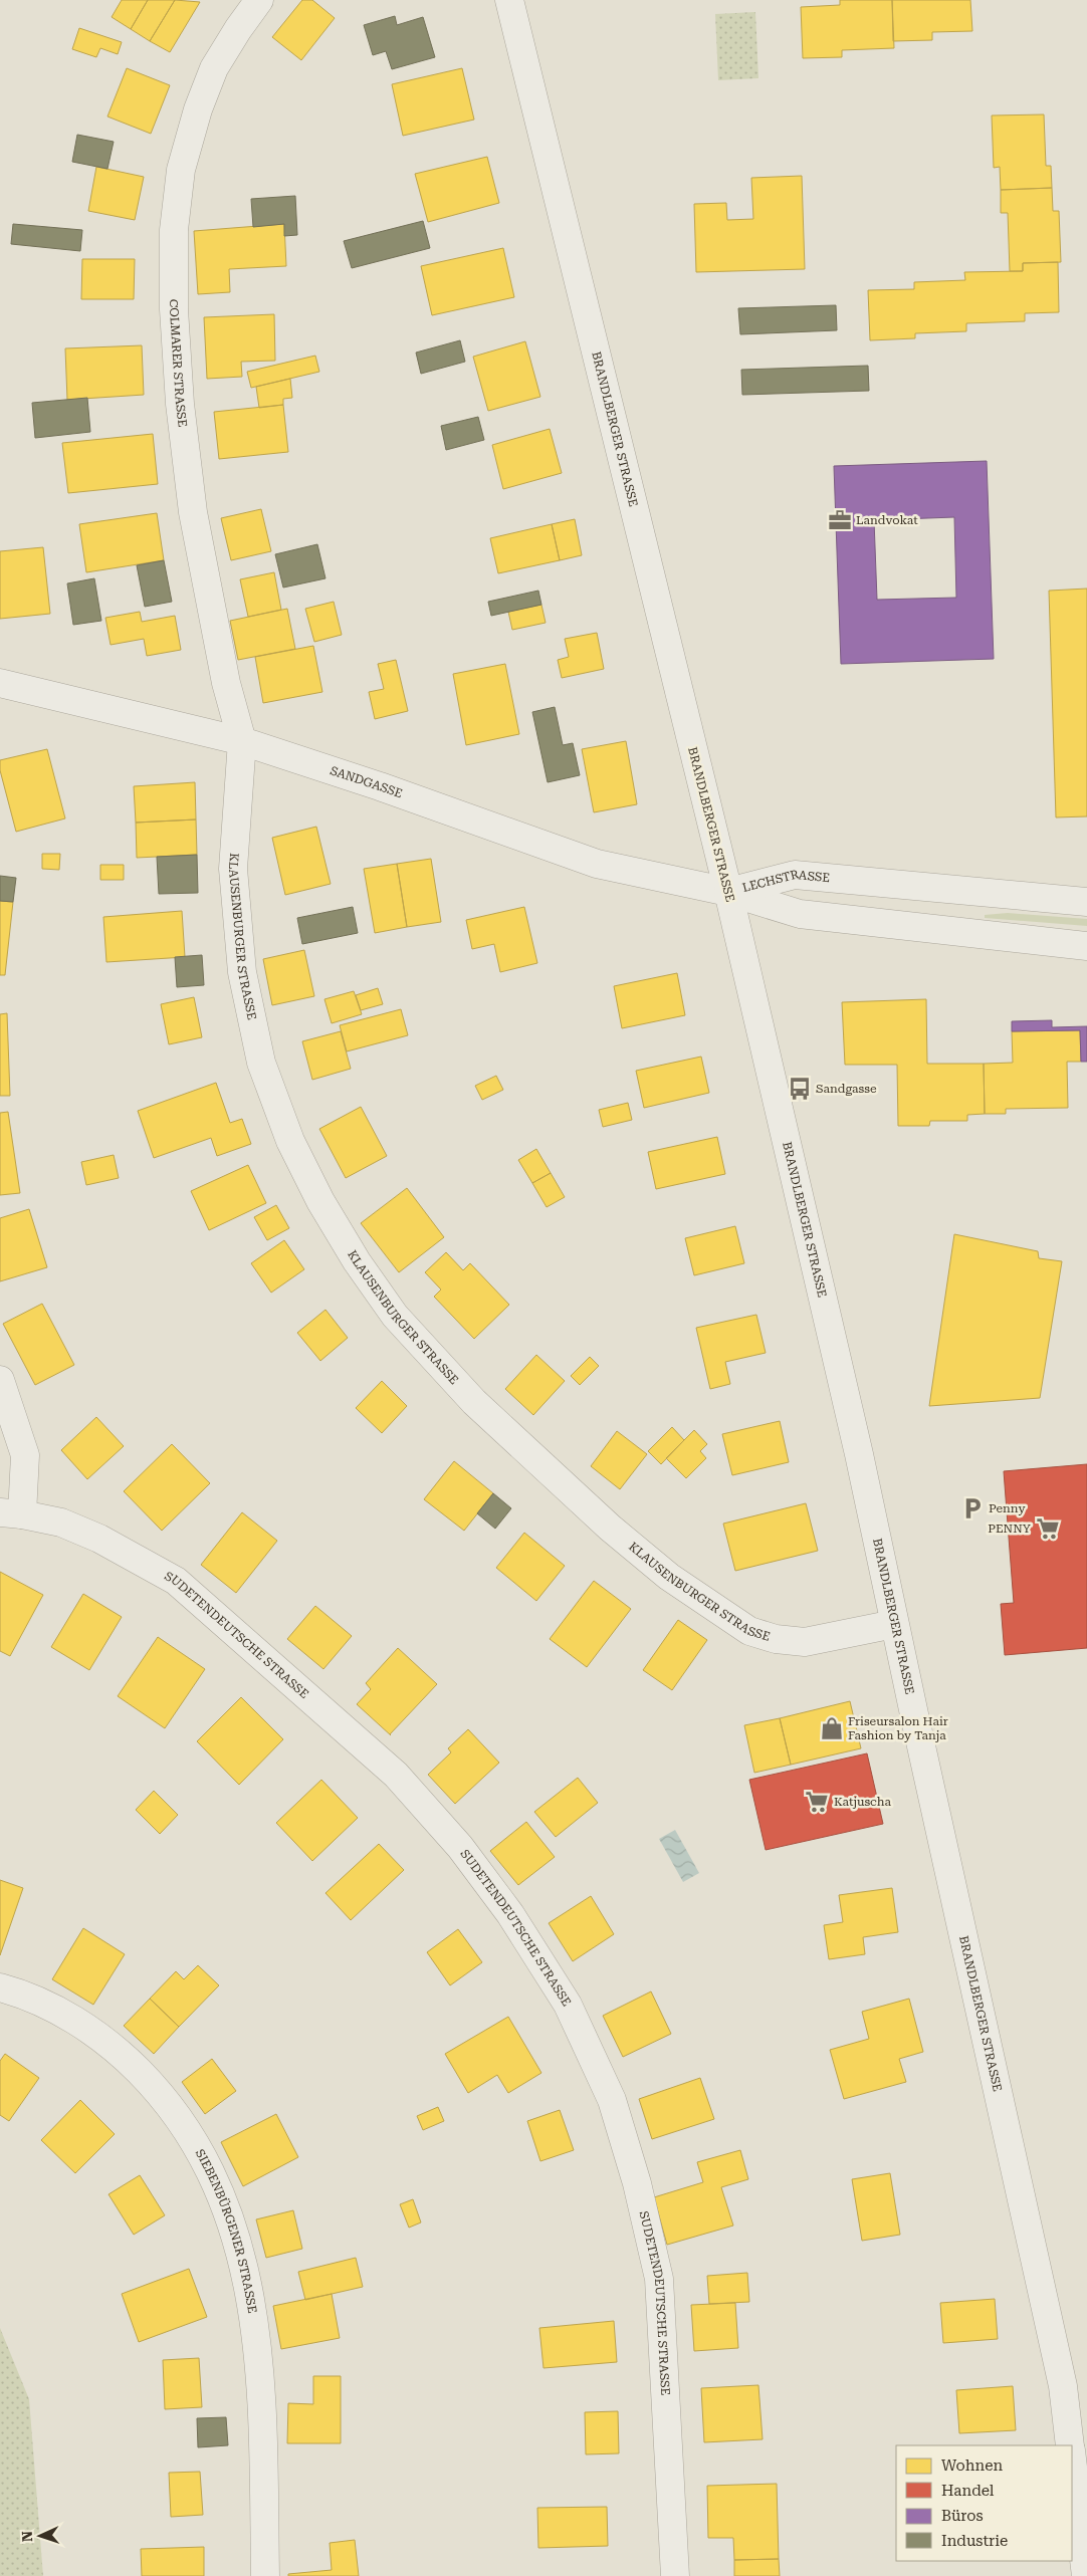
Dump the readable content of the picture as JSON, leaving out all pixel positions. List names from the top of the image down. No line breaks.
{"streets":{"street":["COLMARER STRASSE","BRANDLBERGER STRASSE","SANDGASSE","LECHSTRASSE","KLAUSENBURGER STRASSE","SUDETENDEUTSCHE STRASSE","SIEBENBÜRGENER STRASSE"]},"crossings":[["COLMARER STRASSE","SANDGASSE"],["COLMARER STRASSE","KLAUSENBURGER STRASSE"],["BRANDLBERGER STRASSE","SANDGASSE"],["BRANDLBERGER STRASSE","LECHSTRASSE"],["BRANDLBERGER STRASSE","KLAUSENBURGER STRASSE"],["SANDGASSE","LECHSTRASSE"],["SANDGASSE","KLAUSENBURGER STRASSE"]],"places":{"office":["Landvokat"],"bus stop":["Sandgasse"],"parking":["Penny"],"supermarket":["PENNY","Katjuscha"],"shop":["Friseursalon Hair Fashion by Tanja"]},"legend":["Wohnen","Handel","Büros","Industrie"],"north":"left"}
